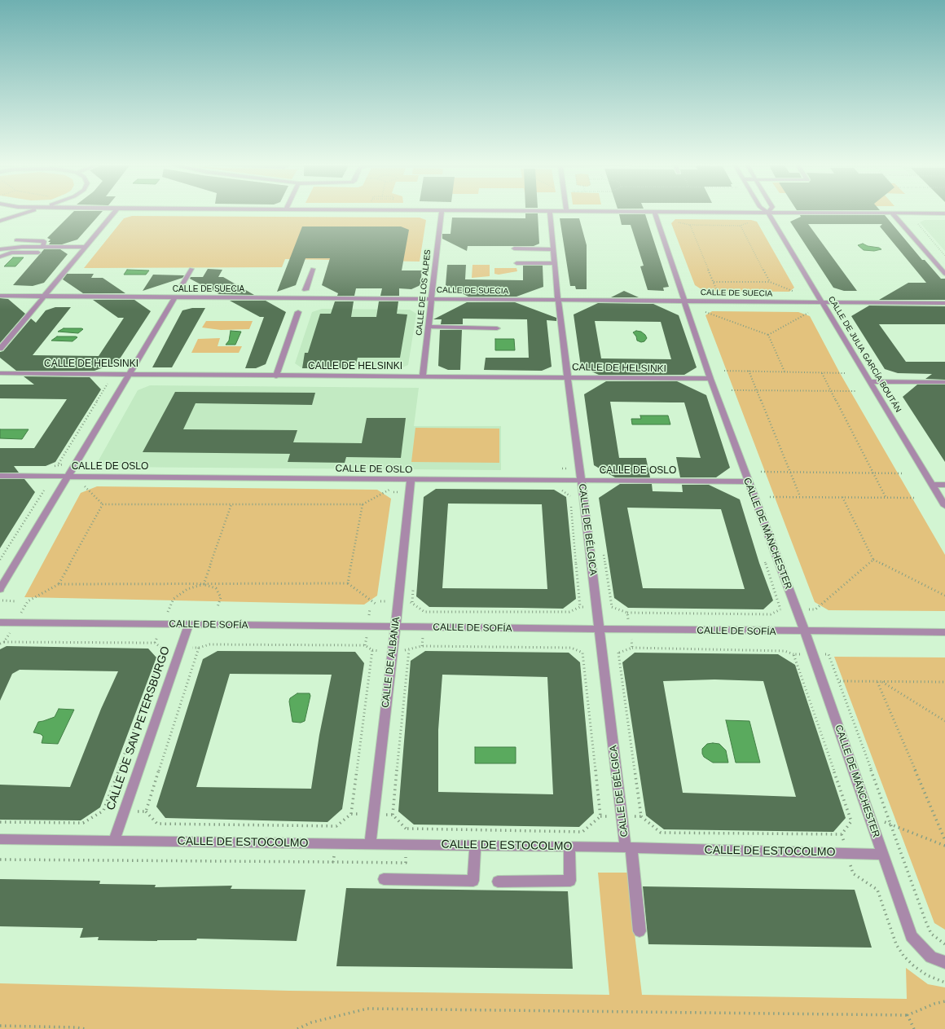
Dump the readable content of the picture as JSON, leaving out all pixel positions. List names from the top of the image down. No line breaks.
{"streets":{"street":["CALLE DE SUECIA","CALLE DE LOS ALPES","CALLE DE JULIA GARCÍA BOUTÁN","CALLE DE HELSINKI","CALLE DE OSLO","CALLE DE BÉLGICA","CALLE DE MÁNCHESTER","CALLE DE SOFÍA","CALLE DE ALBANIA","CALLE DE SAN PETERSBURGO","CALLE DE ESTOCOLMO"]},"crossings":[["CALLE DE SUECIA","CALLE DE LOS ALPES"],["CALLE DE SUECIA","CALLE DE JULIA GARCÍA BOUTÁN"],["CALLE DE SUECIA","CALLE DE BÉLGICA"],["CALLE DE SUECIA","CALLE DE MÁNCHESTER"],["CALLE DE LOS ALPES","CALLE DE HELSINKI"],["CALLE DE HELSINKI","CALLE DE BÉLGICA"],["CALLE DE HELSINKI","CALLE DE MÁNCHESTER"],["CALLE DE OSLO","CALLE DE BÉLGICA"],["CALLE DE OSLO","CALLE DE MÁNCHESTER"],["CALLE DE OSLO","CALLE DE ALBANIA"],["CALLE DE BÉLGICA","CALLE DE SOFÍA"],["CALLE DE BÉLGICA","CALLE DE ESTOCOLMO"],["CALLE DE MÁNCHESTER","CALLE DE SOFÍA"],["CALLE DE MÁNCHESTER","CALLE DE ESTOCOLMO"],["CALLE DE SOFÍA","CALLE DE ALBANIA"],["CALLE DE SOFÍA","CALLE DE SAN PETERSBURGO"],["CALLE DE ALBANIA","CALLE DE ESTOCOLMO"],["CALLE DE SAN PETERSBURGO","CALLE DE ESTOCOLMO"]]}
